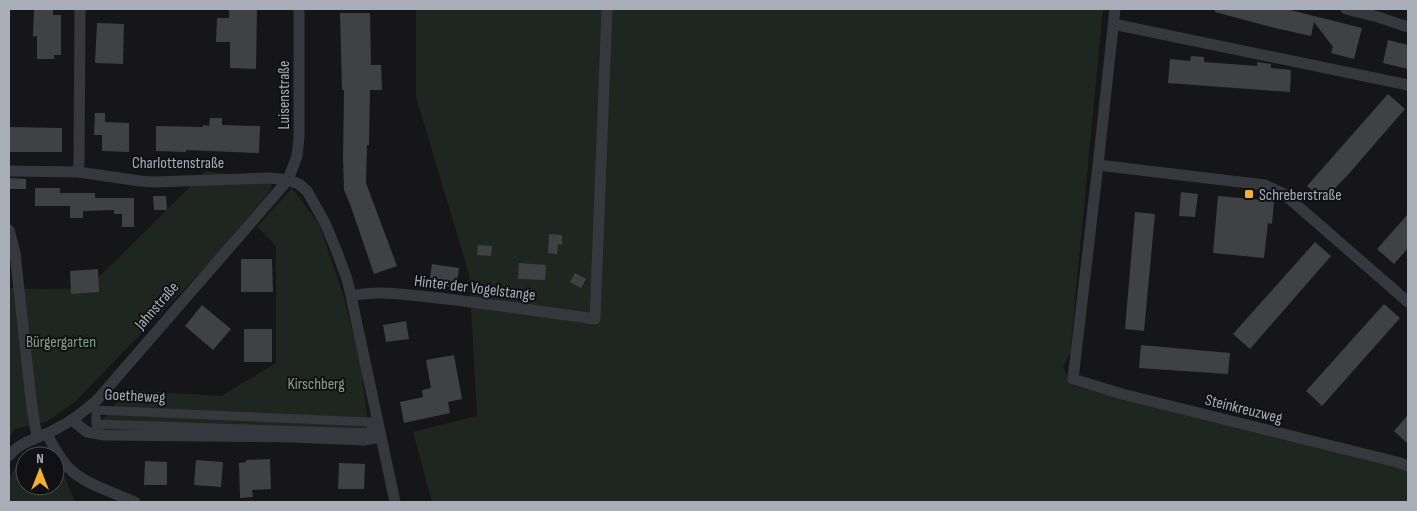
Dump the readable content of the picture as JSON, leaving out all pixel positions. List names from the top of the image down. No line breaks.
{"streets":{"street":["Luisenstraße","Charlottenstraße","Hinter der Vogelstange","Jahnstraße","Goetheweg","Steinkreuzweg"]},"crossings":[["Luisenstraße","Charlottenstraße"],["Luisenstraße","Jahnstraße"],["Charlottenstraße","Jahnstraße"]],"parks":["Bürgergarten","Kirschberg"],"places":{"transit":["Schreberstraße"]},"north":"top"}
